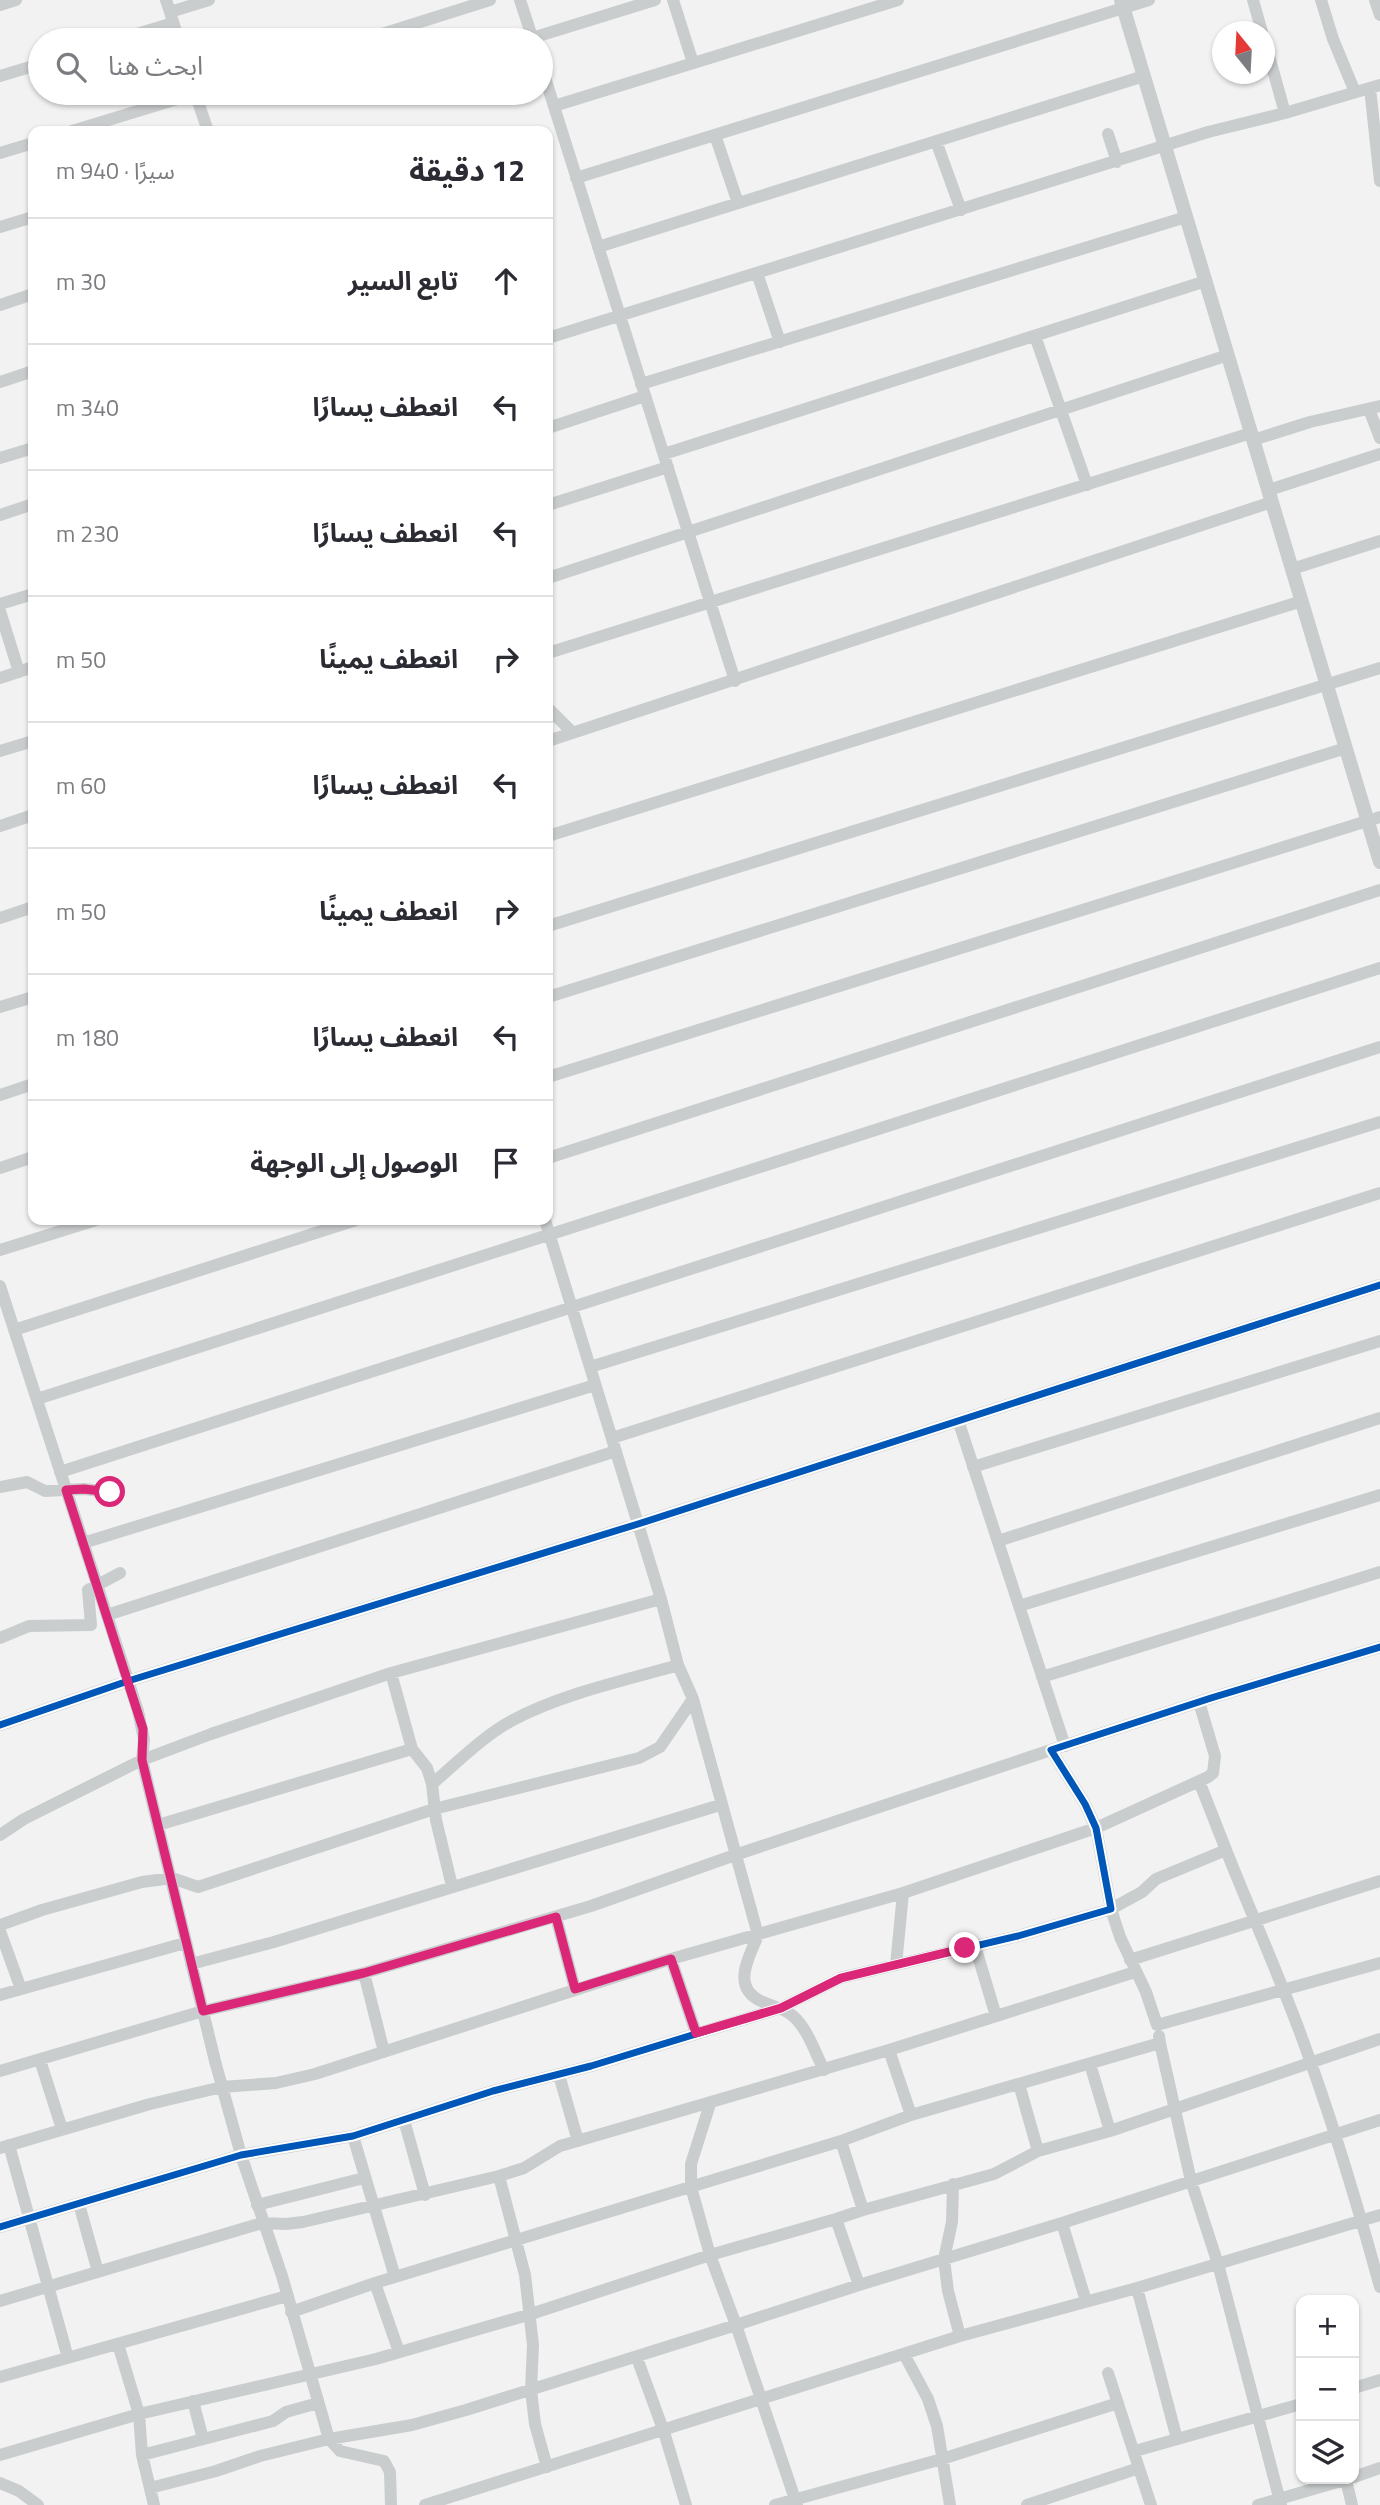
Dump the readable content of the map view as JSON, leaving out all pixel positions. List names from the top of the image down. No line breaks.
{"north":"top","page":{"search":"ابحث هنا","heading":["12 دقيقة","سيرًا · 940 m"],"list":[["تابع السير","30 m"],["انعطف يسارًا","340 m"],["انعطف يسارًا","230 m"],["انعطف يمينًا","50 m"],["انعطف يسارًا","60 m"],["انعطف يمينًا","50 m"],["انعطف يسارًا","180 m"],"الوصول إلى الوجهة"],"map_buttons":["+","−"]}}
